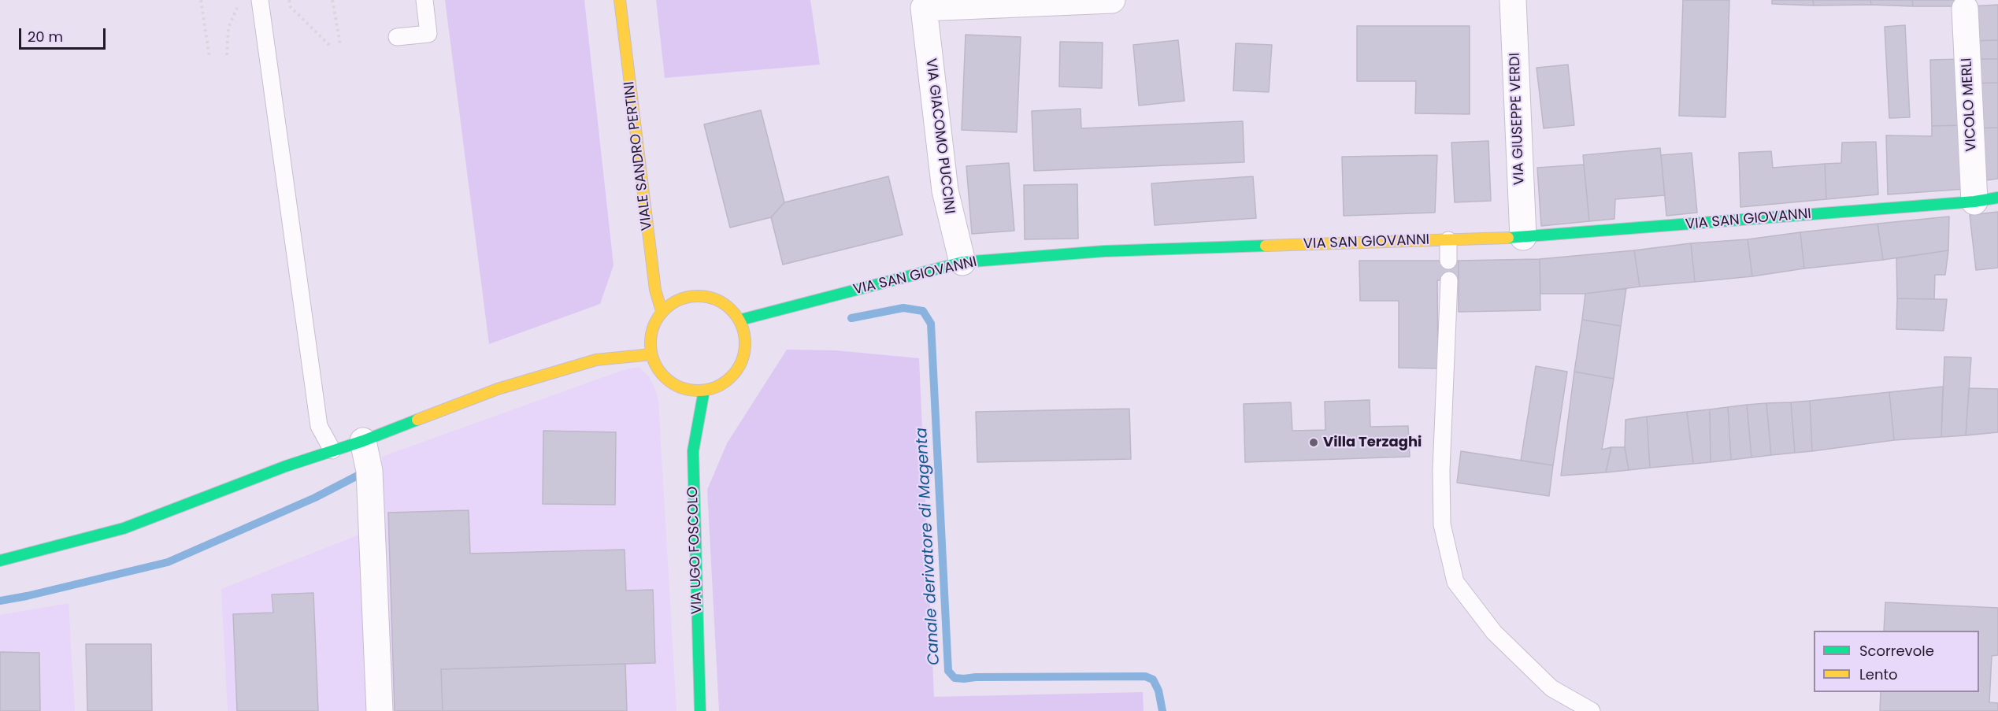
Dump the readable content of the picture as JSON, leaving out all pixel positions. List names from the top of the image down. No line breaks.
{"streets":{"street":["VICOLO MERLI","VIA GIUSEPPE VERDI","VIA GIACOMO PUCCINI","VIALE SANDRO PERTINI","VIA SAN GIOVANNI","VIA UGO FOSCOLO"]},"crossings":[["VICOLO MERLI","VIA SAN GIOVANNI"],["VIA GIUSEPPE VERDI","VIA SAN GIOVANNI"],["VIA GIACOMO PUCCINI","VIA SAN GIOVANNI"],["VIALE SANDRO PERTINI","VIA SAN GIOVANNI"],["VIALE SANDRO PERTINI","VIA UGO FOSCOLO"],["VIA SAN GIOVANNI","VIA UGO FOSCOLO"]],"water":["Canale derivatore di Magenta"],"places":["Villa Terzaghi"],"legend":["Scorrevole","Lento"],"scale_bar":"20 m"}
